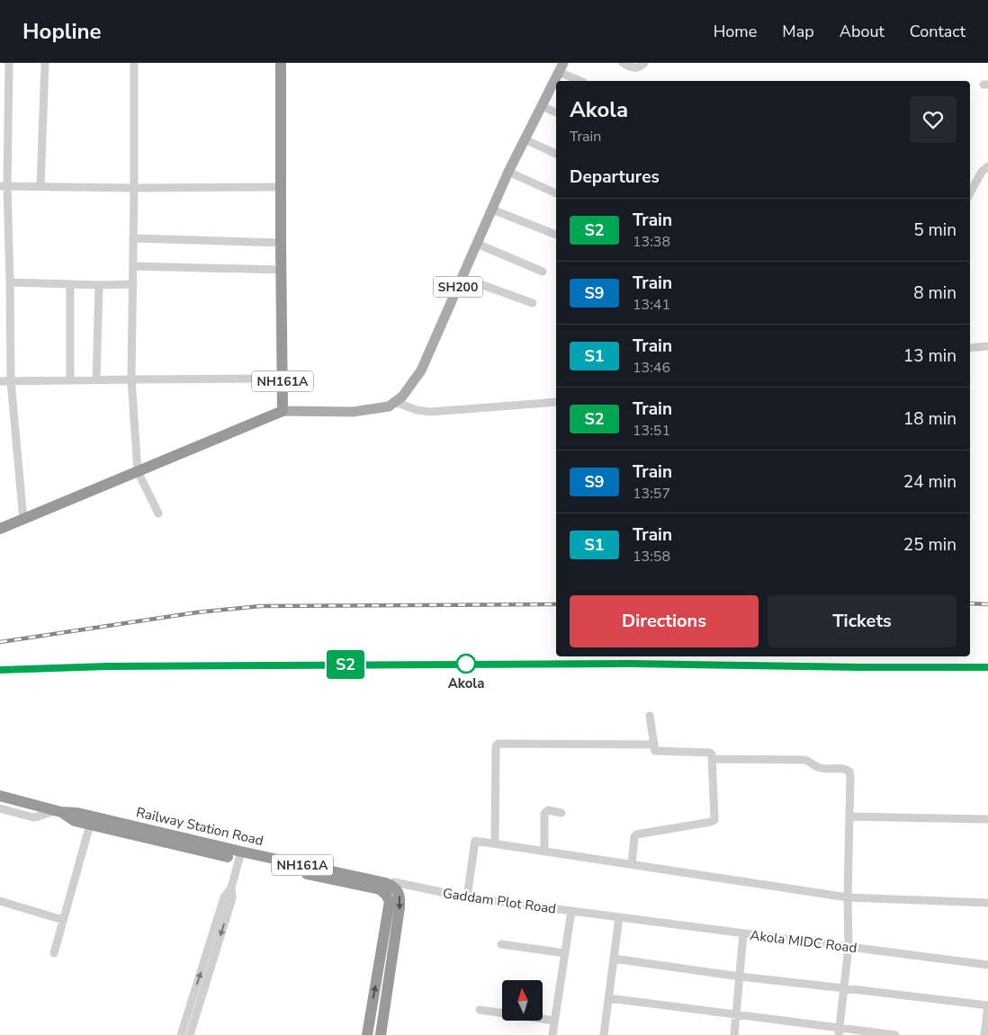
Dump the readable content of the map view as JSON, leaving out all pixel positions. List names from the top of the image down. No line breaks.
{"streets":{"highway":["NH161A","Railway Station Road"],"main road":["SH200"],"street":["Gaddam Plot Road","Akola MIDC Road"]},"crossings":[["Railway Station Road","Gaddam Plot Road"],["Gaddam Plot Road","Akola MIDC Road"]],"places":["Akola"],"north":"top","page":{"header":"Hopline","nav":["Home","Map","About","Contact"],"on_map":"S2","heading":[["Akola","Train"],"Departures"],"list":[{"mark":"S2","name":"Train","note":"13:38","value":"5 min"},{"mark":"S9","name":"Train","note":"13:41","value":"8 min"},{"mark":"S1","name":"Train","note":"13:46","value":"13 min"},{"mark":"S2","name":"Train","note":"13:51","value":"18 min"},{"mark":"S9","name":"Train","note":"13:57","value":"24 min"},{"mark":"S1","name":"Train","note":"13:58","value":"25 min"}],"buttons":["Directions","Tickets"]}}
